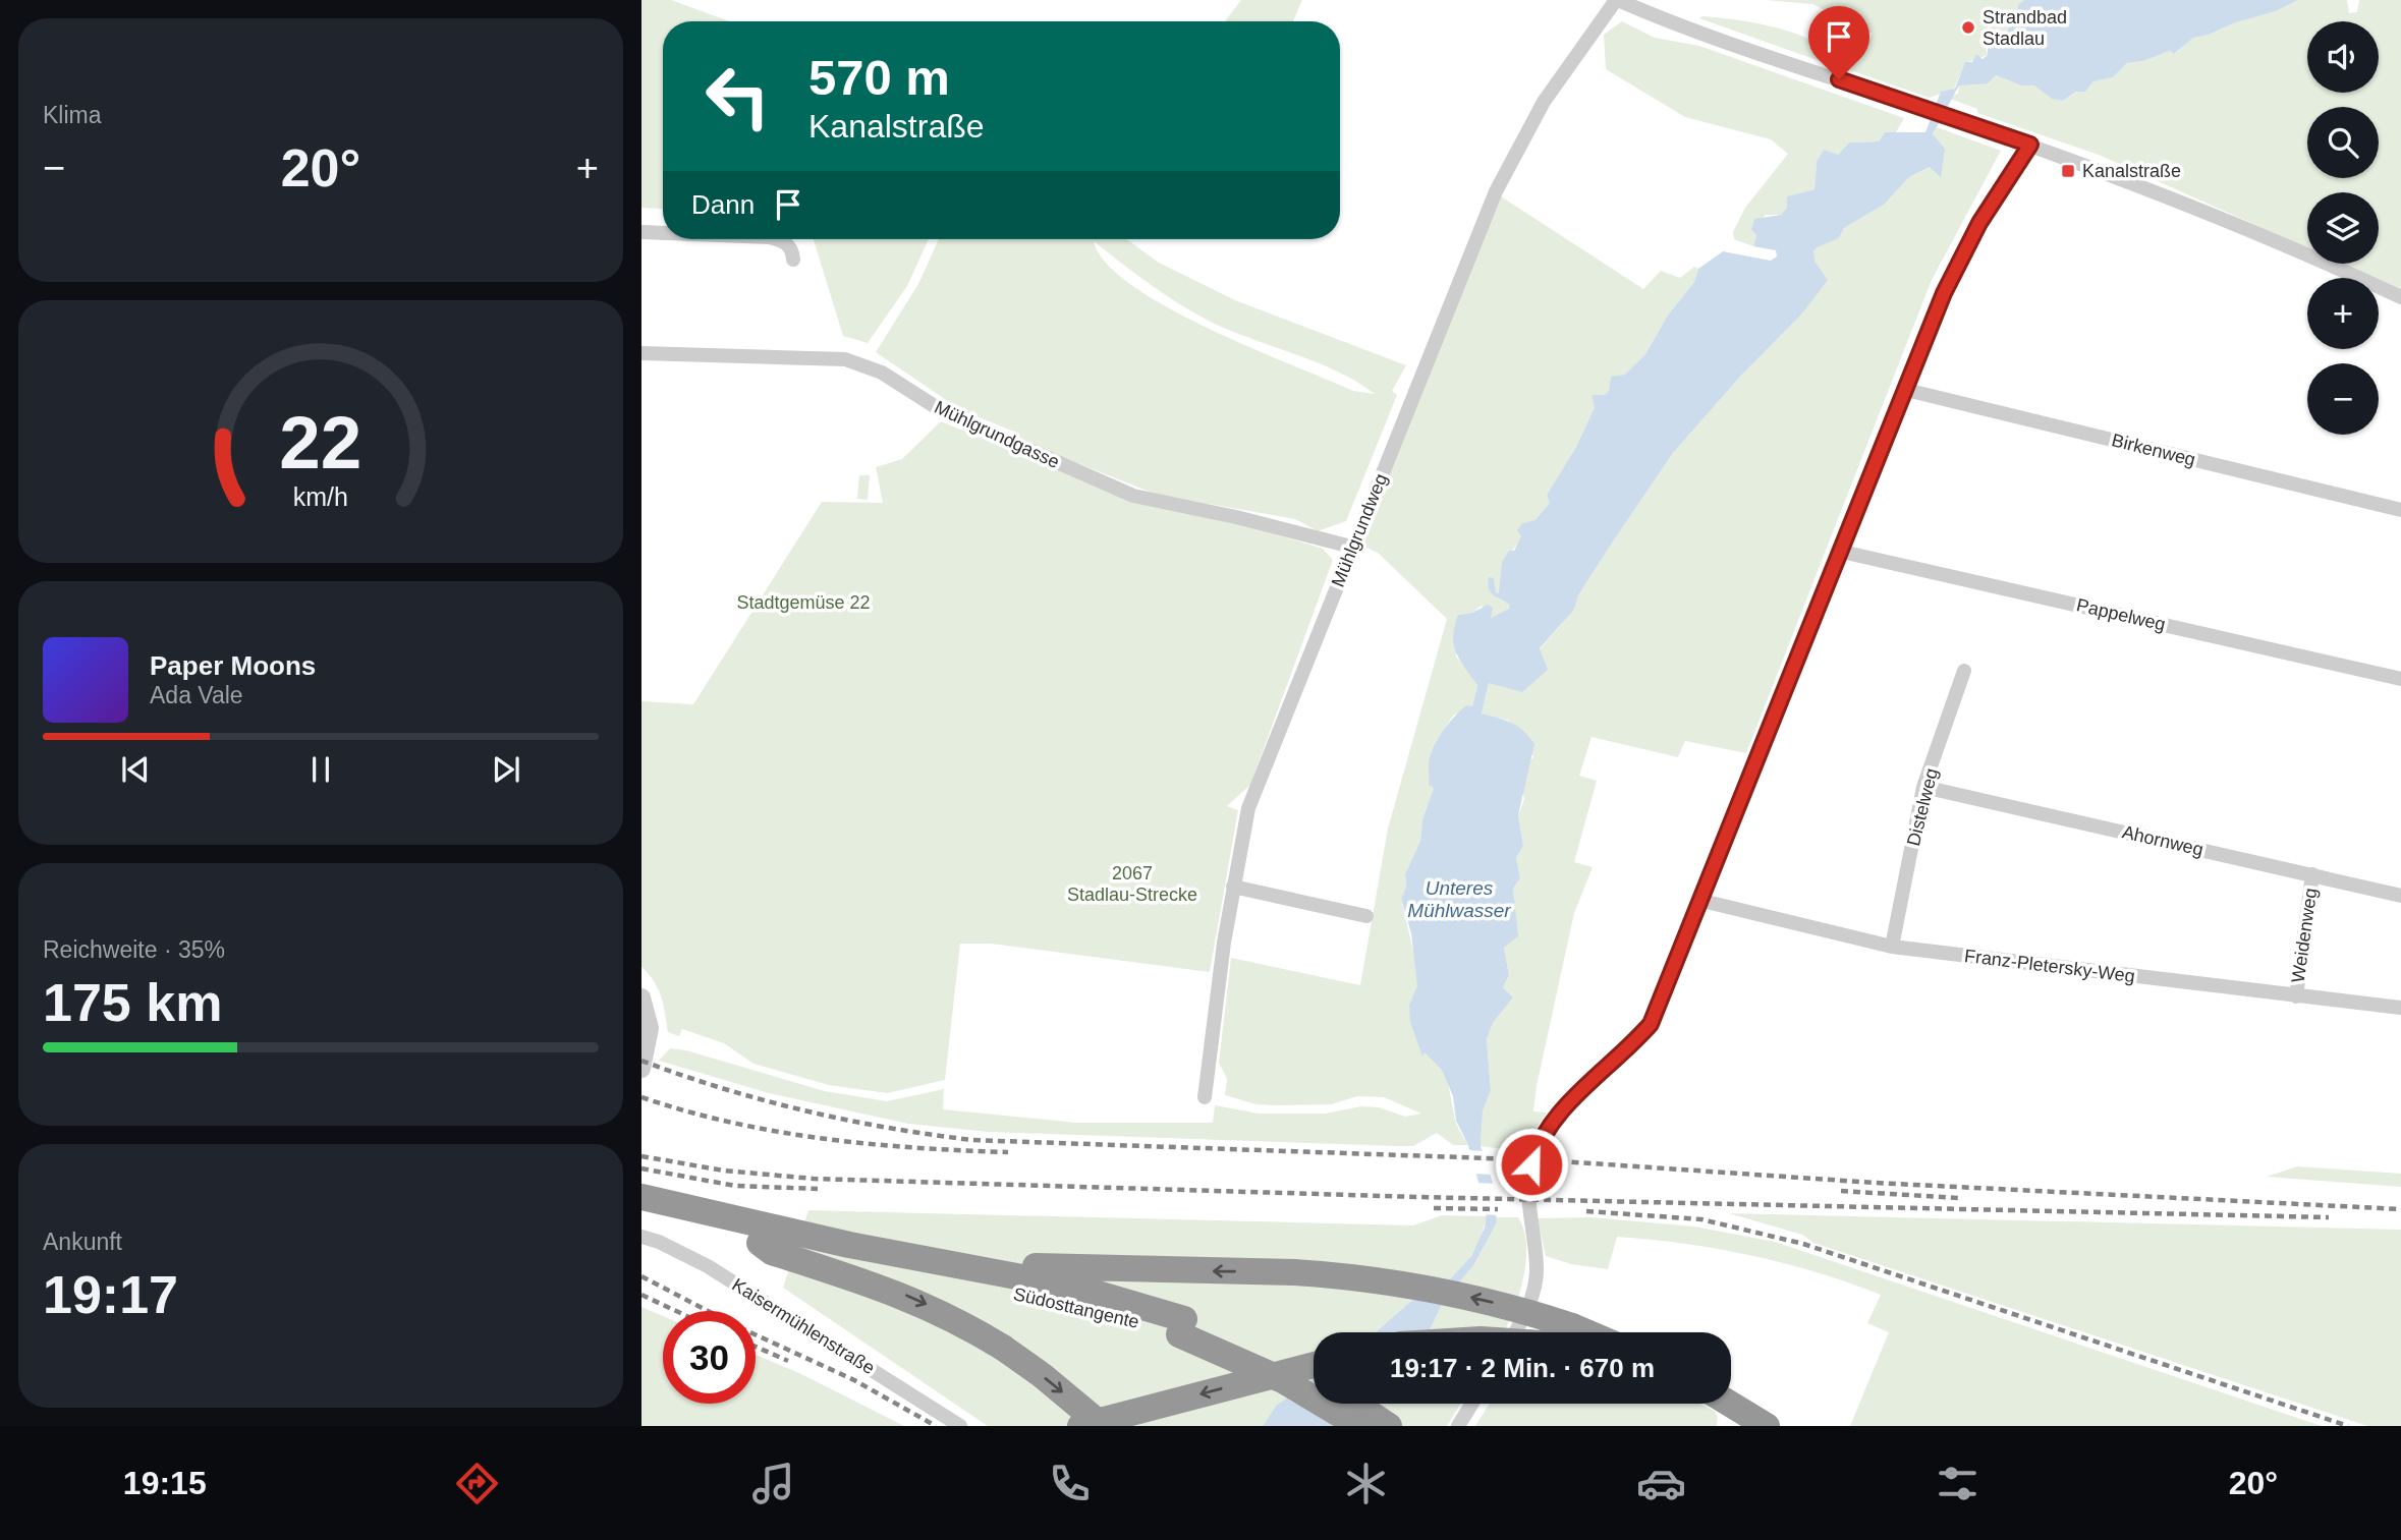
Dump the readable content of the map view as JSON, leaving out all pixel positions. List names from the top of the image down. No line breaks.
{"streets":{"highway":["Südosttangente"],"street":["Mühlgrundgasse","Birkenweg","Mühlgrundweg","Pappelweg","Distelweg","Ahornweg","Weidenweg","Franz-Pletersky-Weg","Kaisermühlenstraße"]},"crossings":[["Mühlgrundgasse","Mühlgrundweg"],["Distelweg","Ahornweg"],["Distelweg","Franz-Pletersky-Weg"],["Ahornweg","Weidenweg"],["Weidenweg","Franz-Pletersky-Weg"]],"water":["Unteres Mühlwasser"],"parks":["Stadtgemüse 22","2067 Stadlau-Strecke"],"places":{"other":["Strandbad Stadlau"],"transit":["Kanalstraße"]},"page":{"tile":["Klima",["Reichweite · 35%","175 km"],["Ankunft","19:17"]],"map_buttons":["+","−"],"turn":["570 m","Kanalstraße"],"heat":["−","20°","+"],"then":"Dann","song":["Paper Moons","Ada Vale"],"limit":"30","trip":"19:17 · 2 Min. · 670 m","tabs":["19:15","20°"],"gauge":["22","km/h"]}}
